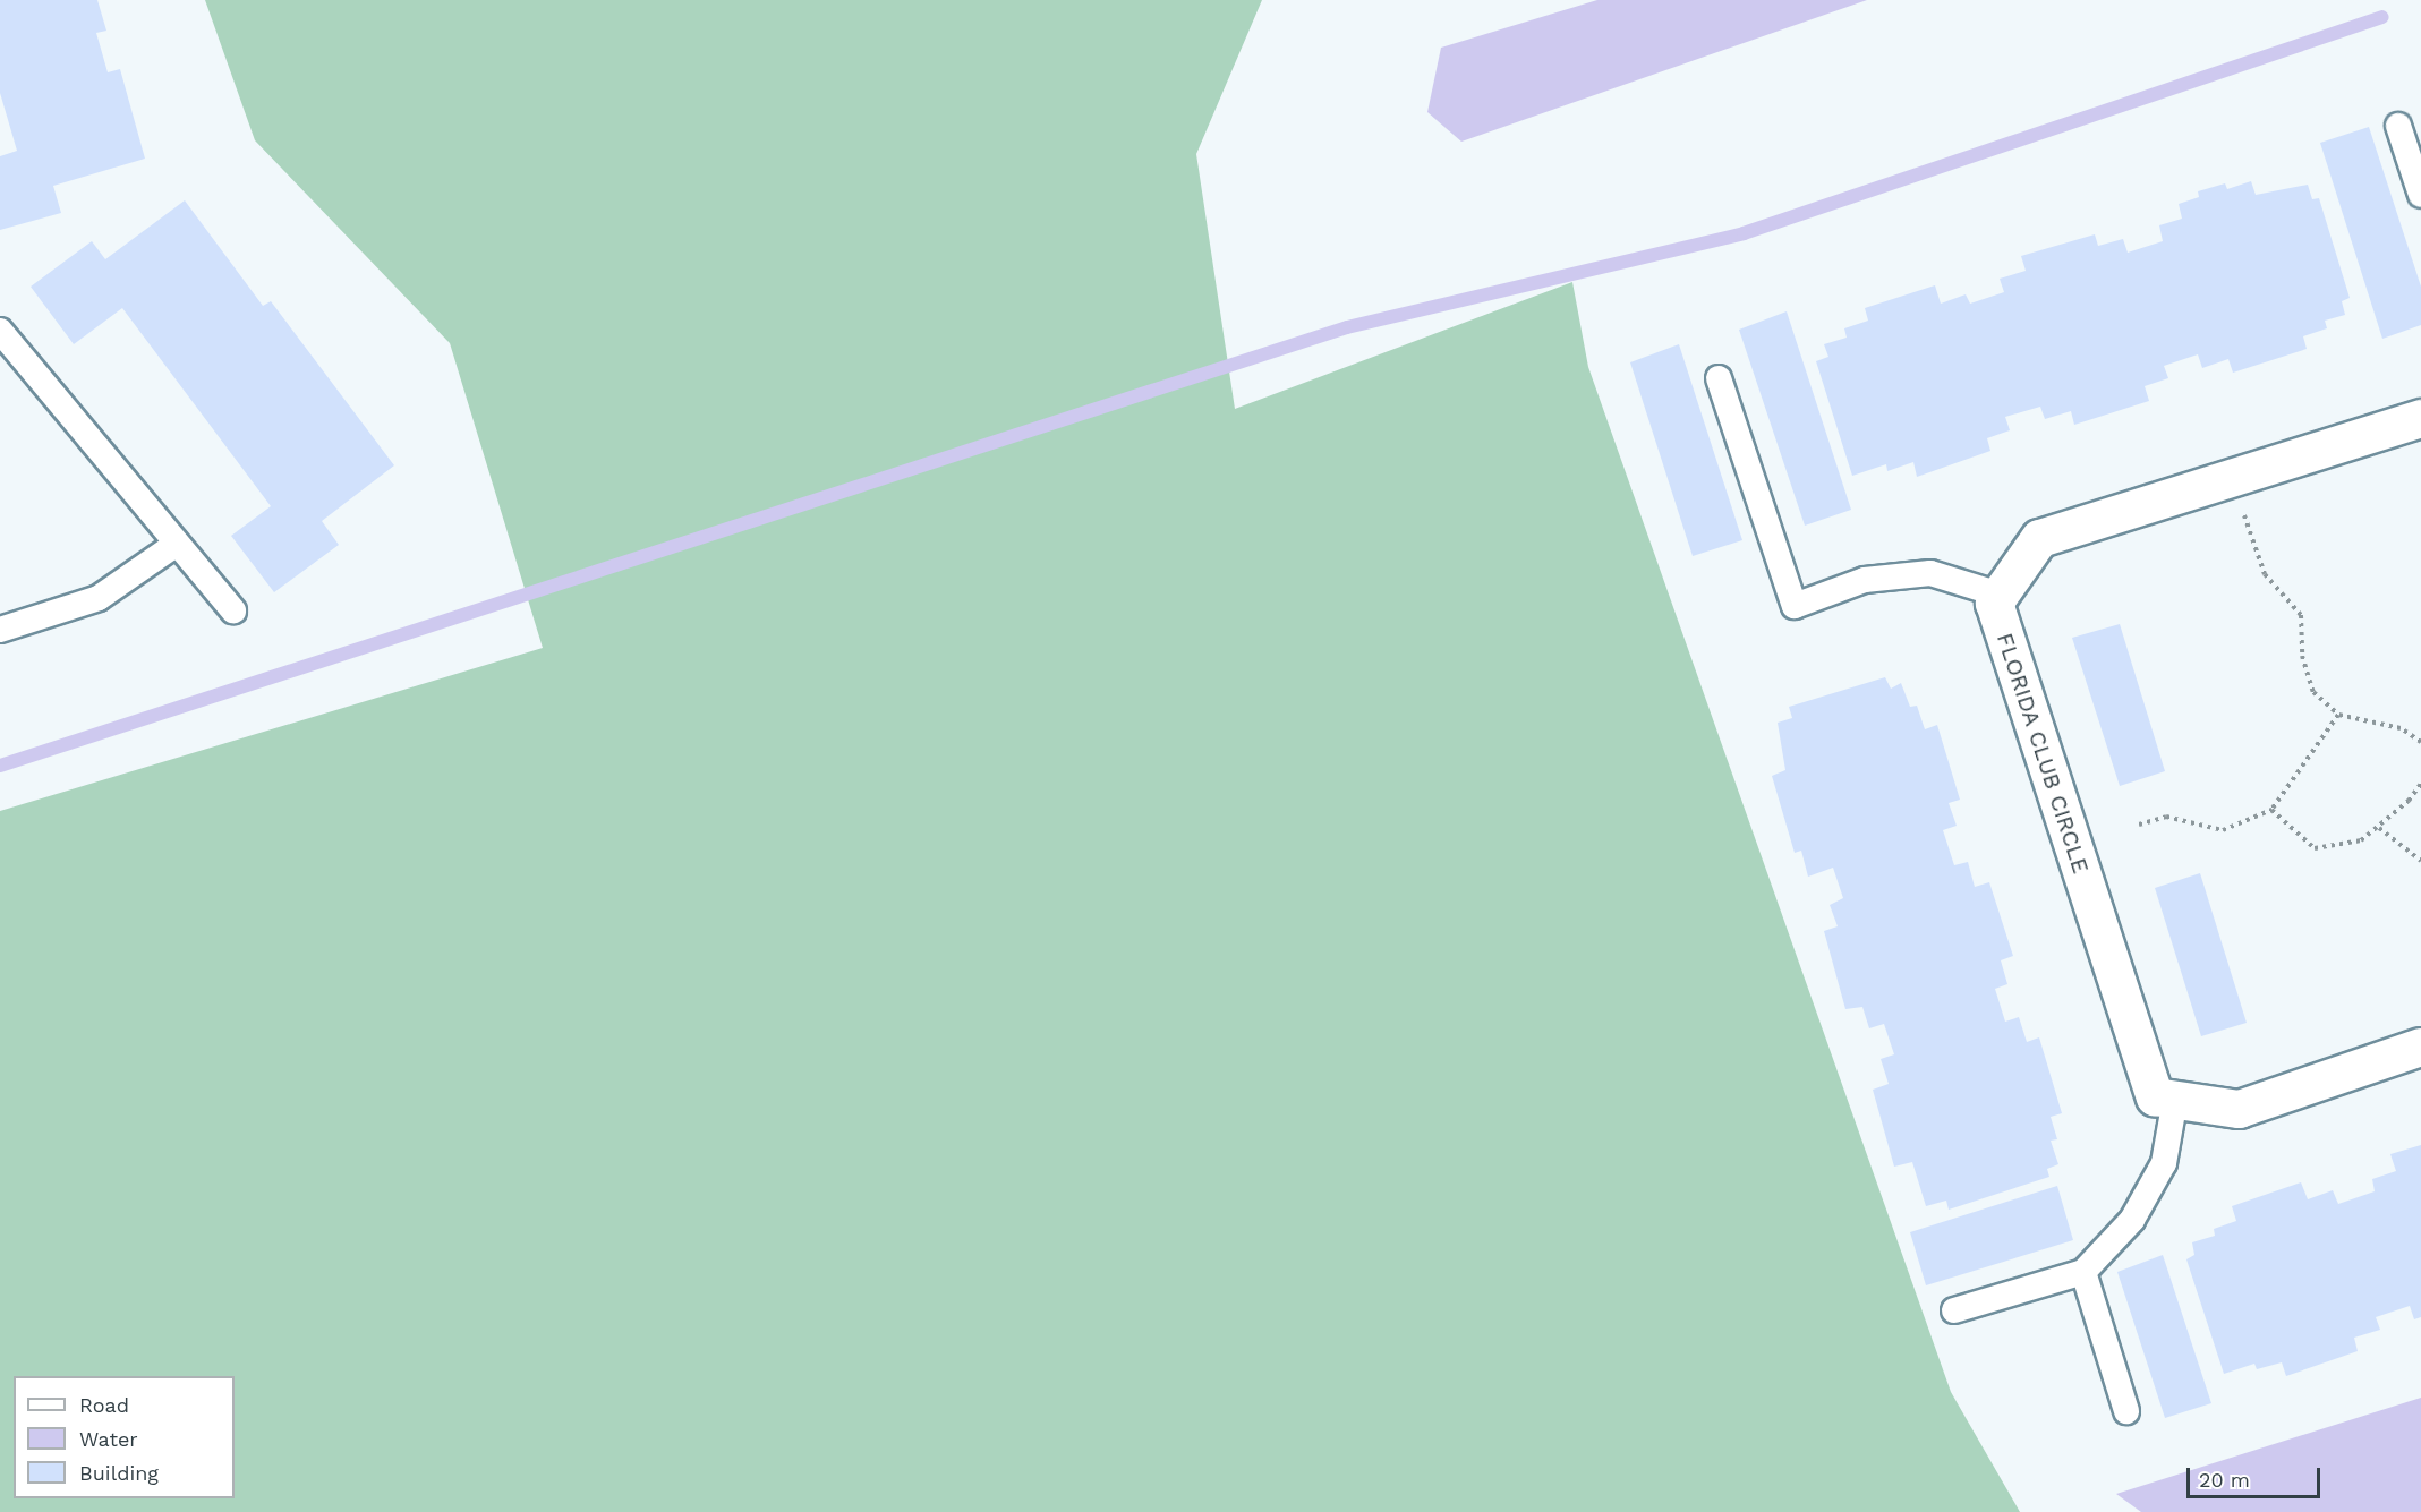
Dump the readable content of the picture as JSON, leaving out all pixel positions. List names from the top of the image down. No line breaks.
{"streets":{"street":["FLORIDA CLUB CIRCLE"]},"legend":["Road","Water","Building"],"scale_bar":"20 m"}
